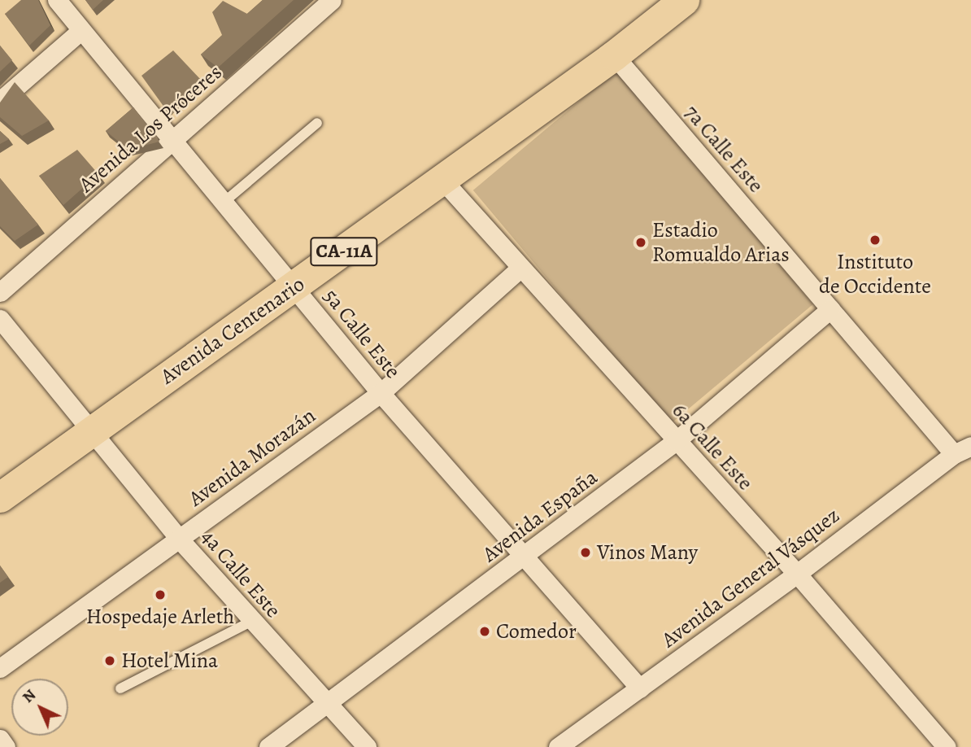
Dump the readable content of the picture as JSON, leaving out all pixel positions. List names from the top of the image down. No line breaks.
{"streets":{"main road":["CA-11A","Avenida Centenario"],"street":["Avenida Los Próceres","7a Calle Este","5a Calle Este","6a Calle Este","Avenida Morazán","Avenida España","4a Calle Este","Avenida General Vásquez"]},"crossings":[["Avenida Los Próceres","5a Calle Este"],["7a Calle Este","Avenida Centenario"],["7a Calle Este","Avenida España"],["7a Calle Este","Avenida General Vásquez"],["Avenida Centenario","5a Calle Este"],["Avenida Centenario","6a Calle Este"],["Avenida Centenario","4a Calle Este"],["5a Calle Este","Avenida Morazán"],["5a Calle Este","Avenida España"],["5a Calle Este","Avenida General Vásquez"],["6a Calle Este","Avenida Morazán"],["6a Calle Este","Avenida España"],["6a Calle Este","Avenida General Vásquez"],["Avenida Morazán","4a Calle Este"],["Avenida España","4a Calle Este"]],"places":["Instituto de Occidente","Estadio Romualdo Arias","Vinos Many","Hospedaje Arleth","Comedor","Hotel Mina"],"north":"top left"}
